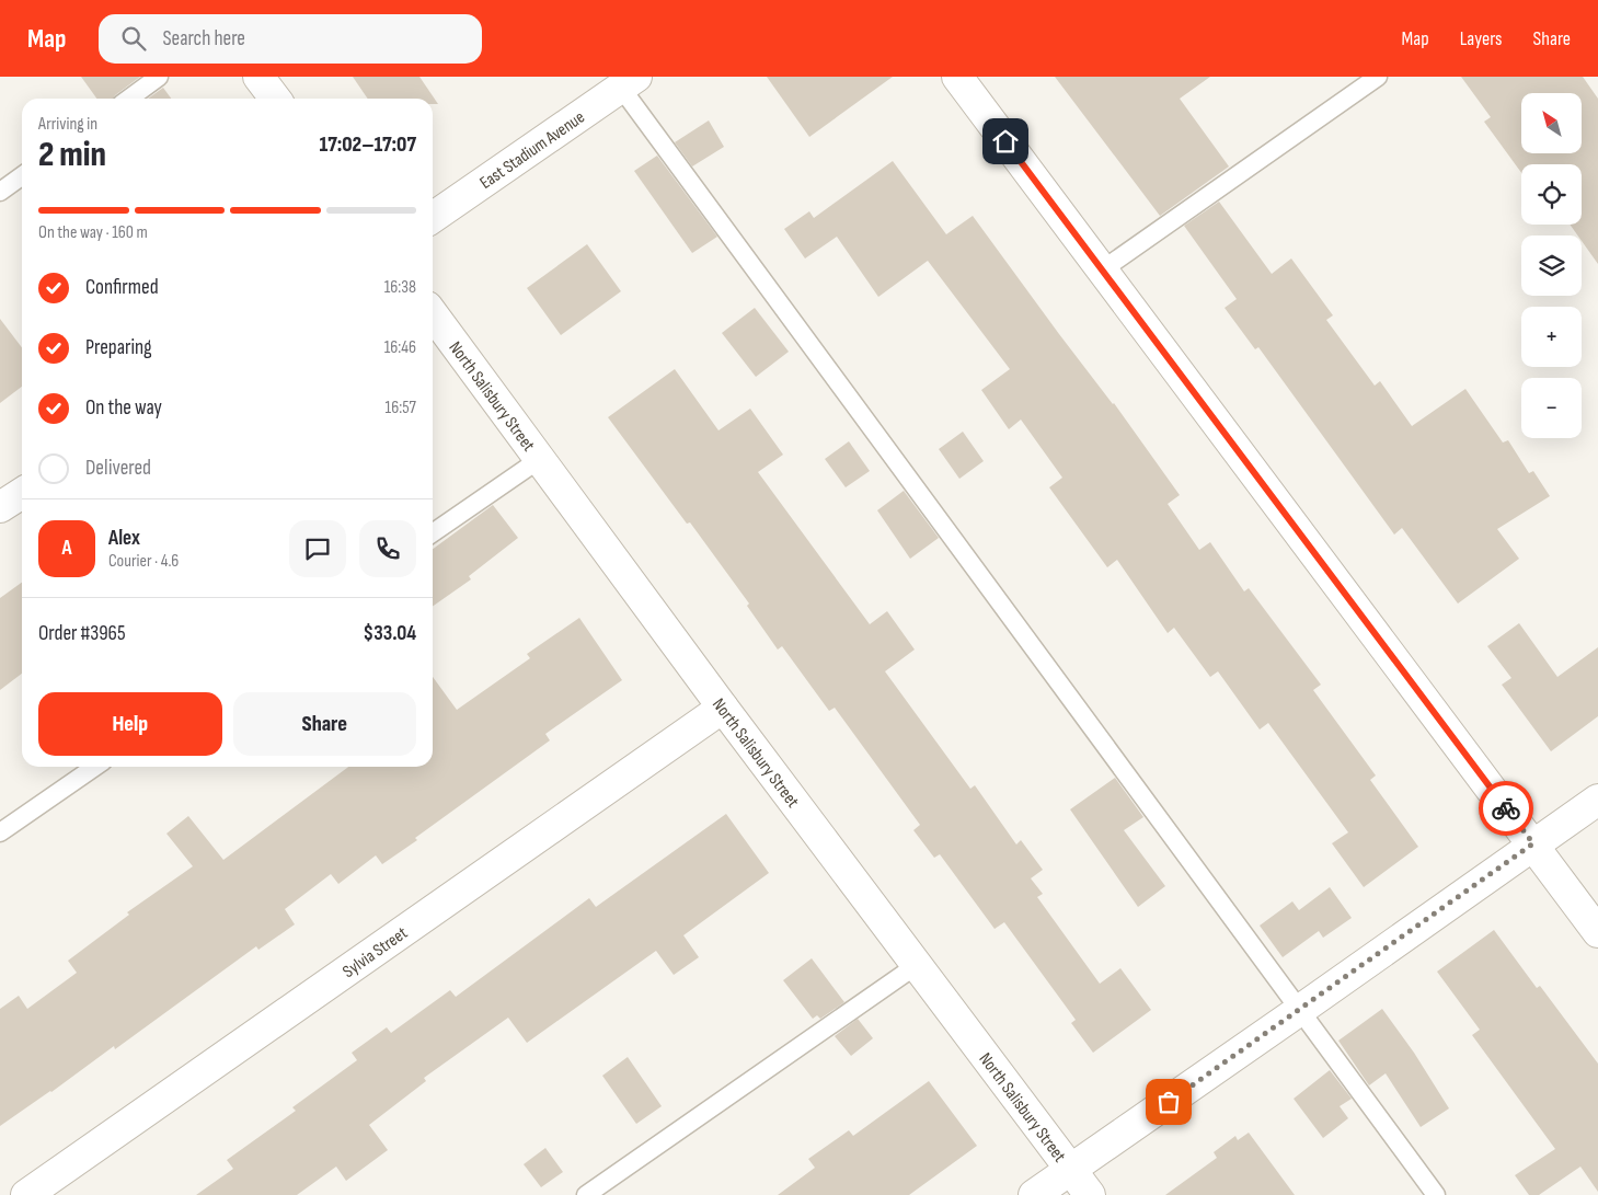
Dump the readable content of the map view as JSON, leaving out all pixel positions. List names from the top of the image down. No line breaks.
{"streets":{"street":["East Stadium Avenue","North Salisbury Street","Sylvia Street"]},"crossings":[["North Salisbury Street","Sylvia Street"]],"north":"top left","page":{"header":"Map","search":"Search here","nav":["Map","Layers","Share"],"map_buttons":["+","−"],"heading":["2 min","Arriving in","17:02–17:07"],"panel":["Alex","Courier · 4.6","Order #3965","$33.04"],"bar":"On the way · 160 m","list":[["Confirmed","16:38"],["Preparing","16:46"],["On the way","16:57"],"Delivered"],"round":"A","buttons":["Help","Share"]}}
